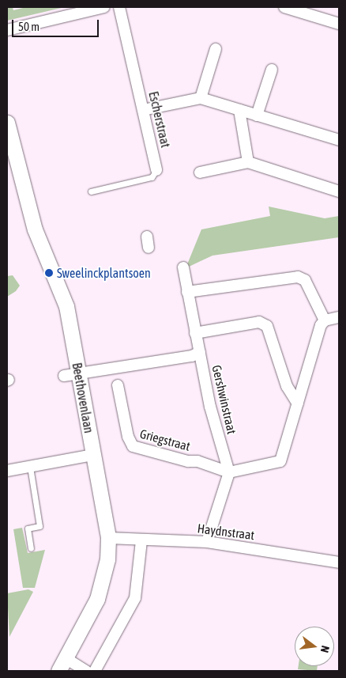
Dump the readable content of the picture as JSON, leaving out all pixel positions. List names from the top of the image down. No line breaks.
{"streets":{"street":["Escherstraat","Beethovenlaan","Gershwinstraat","Griegstraat","Haydnstraat"]},"crossings":[["Beethovenlaan","Haydnstraat"],["Gershwinstraat","Griegstraat"]],"places":["Sweelinckplantsoen"],"scale_bar":"50 m","north":"right"}
